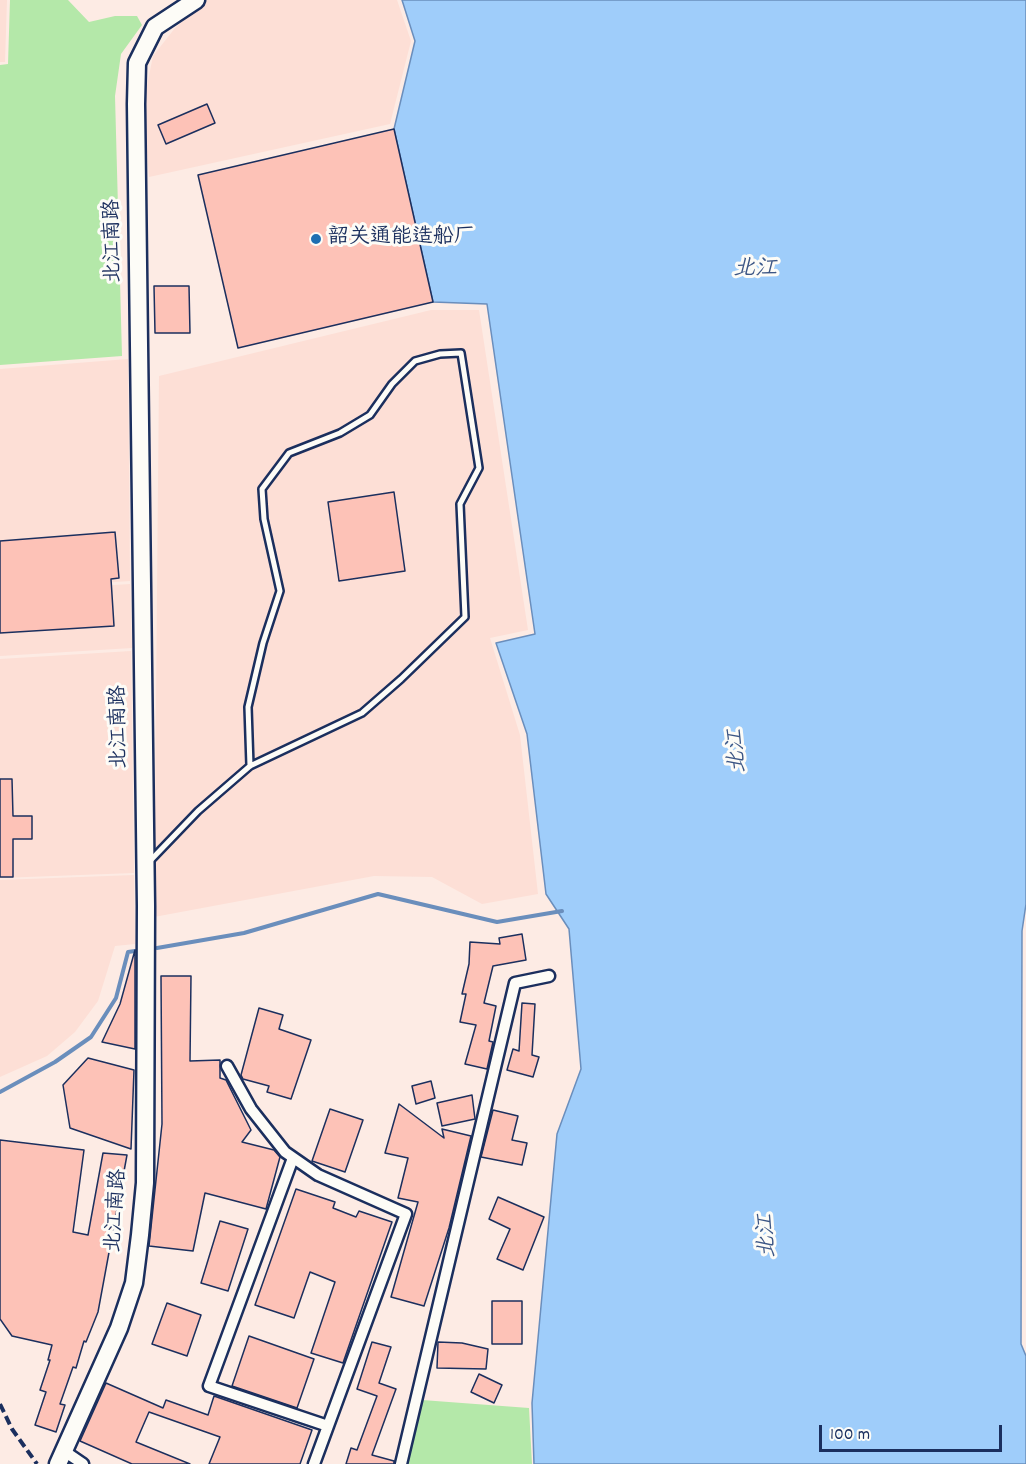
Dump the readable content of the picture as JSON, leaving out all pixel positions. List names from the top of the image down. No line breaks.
{"streets":{"street":["北江南路"]},"water":["北江"],"places":["韶关通能造船厂"],"scale_bar":"100 m"}
